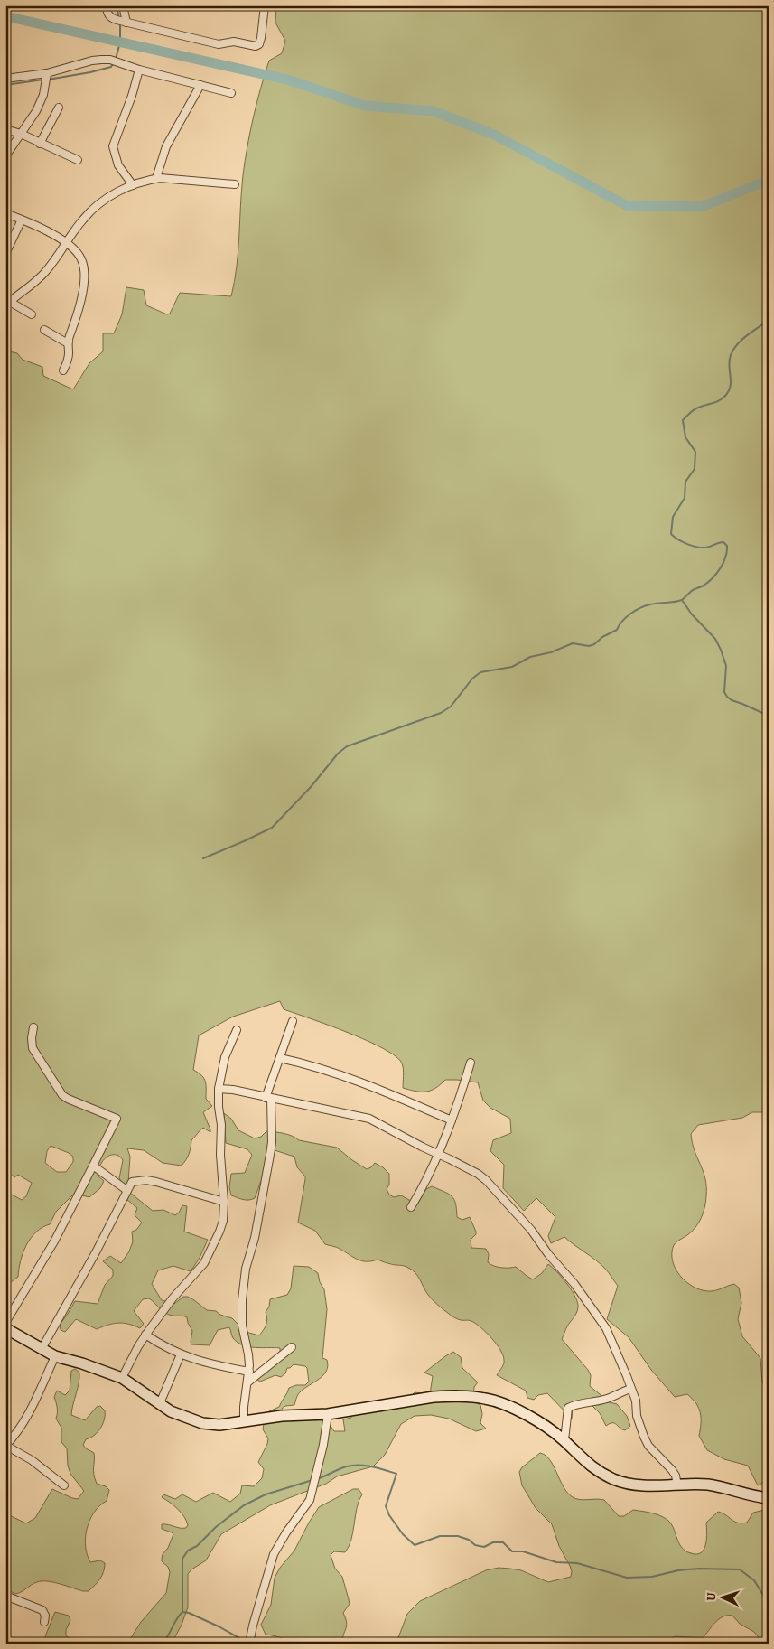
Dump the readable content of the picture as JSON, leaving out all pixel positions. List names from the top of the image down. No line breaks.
{"north":"left"}
